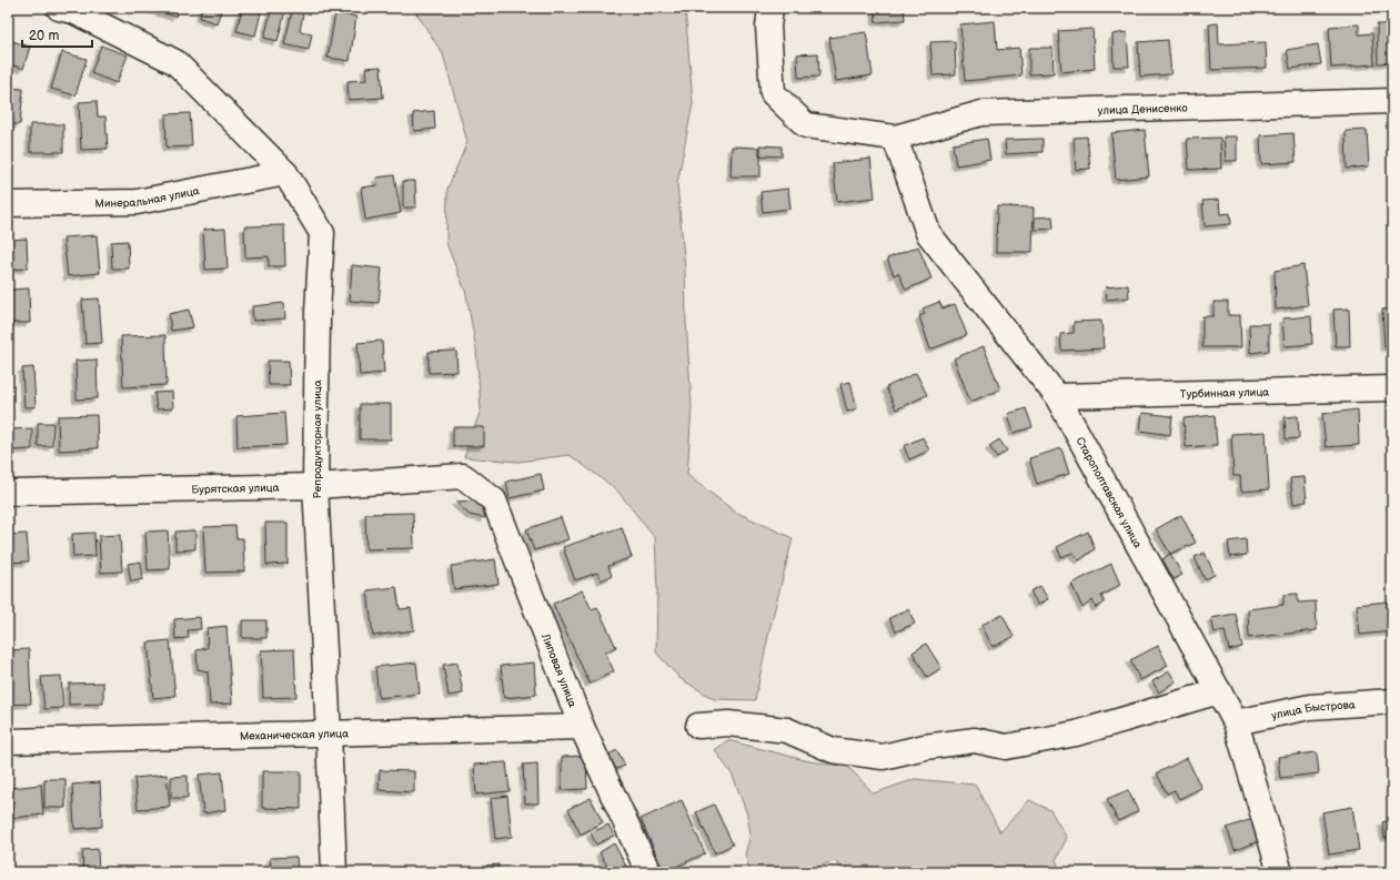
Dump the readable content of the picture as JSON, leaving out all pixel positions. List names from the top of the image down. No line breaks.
{"streets":{"street":["улица Денисенко","Минеральная улица","Турбинная улица","Репродукторная улица","Бурятская улица","Старополтавская улица","Липовая улица","улица Быстрова","Механическая улица"]},"crossings":[["улица Денисенко","Старополтавская улица"],["Минеральная улица","Репродукторная улица"],["Турбинная улица","Старополтавская улица"],["Репродукторная улица","Бурятская улица"],["Репродукторная улица","Механическая улица"],["Бурятская улица","Липовая улица"],["Старополтавская улица","улица Быстрова"],["Липовая улица","Механическая улица"]],"scale_bar":"20 m"}
